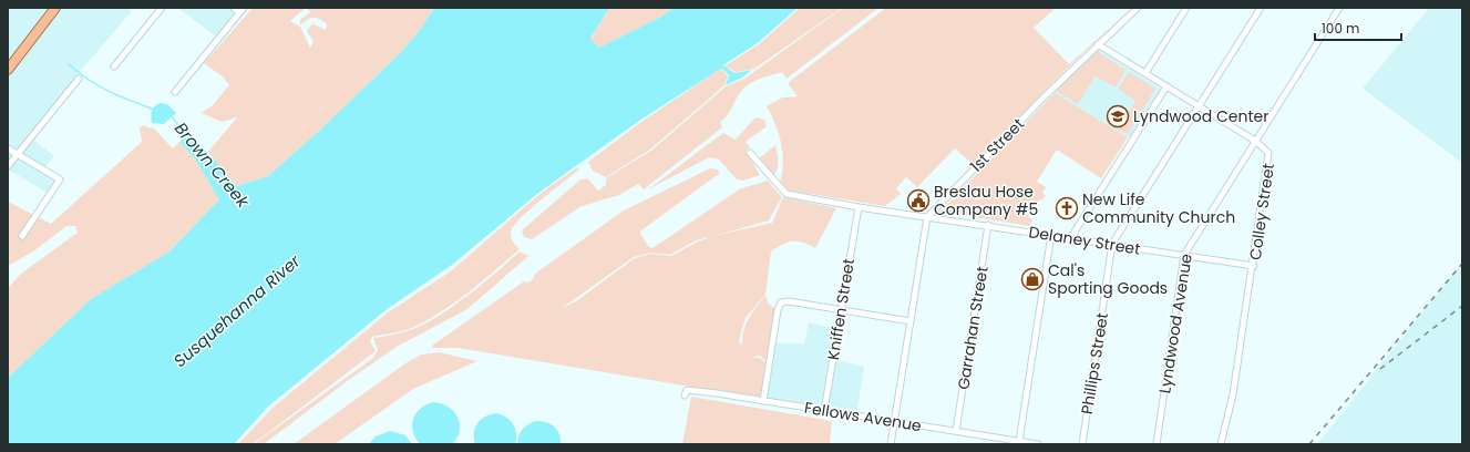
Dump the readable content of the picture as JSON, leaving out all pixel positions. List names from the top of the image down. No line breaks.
{"streets":{"street":["1st Street","Colley Street","Delaney Street","Kniffen Street","Lyndwood Avenue","Garrahan Street","Phillips Street","Fellows Avenue"]},"crossings":[["1st Street","Colley Street"],["1st Street","Delaney Street"],["Colley Street","Delaney Street"],["Colley Street","Lyndwood Avenue"],["Colley Street","Phillips Street"],["Delaney Street","Kniffen Street"],["Delaney Street","Lyndwood Avenue"],["Delaney Street","Garrahan Street"],["Delaney Street","Phillips Street"],["Kniffen Street","Fellows Avenue"],["Garrahan Street","Fellows Avenue"]],"water":["Brown Creek","Susquehanna River"],"places":{"school or university":["Lyndwood Center"],"public building":["Breslau Hose Company #5"],"church":["New Life Community Church"],"shop":["Cal's Sporting Goods"]},"scale_bar":"100 m"}
